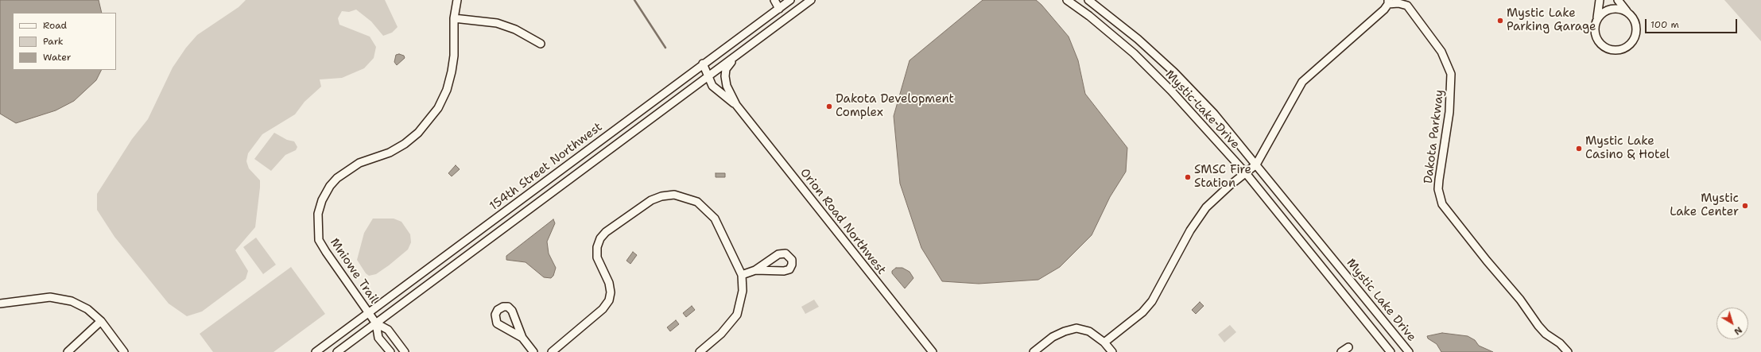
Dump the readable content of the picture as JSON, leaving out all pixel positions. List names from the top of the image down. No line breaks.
{"streets":{"street":["Mystic Lake Drive","Dakota Parkway","154th Street Northwest","Orion Road Northwest","Mniowe Trail"]},"crossings":[["154th Street Northwest","Orion Road Northwest"],["154th Street Northwest","Mniowe Trail"]],"places":["Mystic Lake Parking Garage","Dakota Development Complex","Mystic Lake Casino & Hotel","SMSC Fire Station","Mystic Lake Center"],"legend":["Road","Park","Water"],"scale_bar":"100 m","north":"bottom right"}
